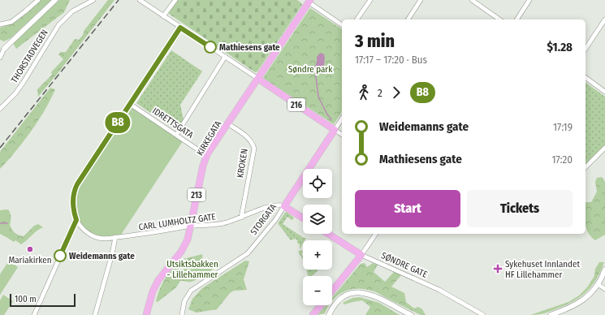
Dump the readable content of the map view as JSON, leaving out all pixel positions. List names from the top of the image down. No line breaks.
{"streets":{"main road":["216","KIRKEGATA","213","STORGATA","SØNDRE GATE"],"street":["THORSTADVEGEN","IDRETTSGATA","KROKEN","CARL LUMHOLTZ GATE"]},"crossings":[["216","KIRKEGATA"],["216","STORGATA"],["IDRETTSGATA","KIRKEGATA"],["KIRKEGATA","KROKEN"],["KIRKEGATA","CARL LUMHOLTZ GATE"],["KROKEN","CARL LUMHOLTZ GATE"],["STORGATA","CARL LUMHOLTZ GATE"]],"parks":["Søndre park","Utsiktsbakken - Lillehammer"],"places":{"other":["Mathiesens gate","Mariakirken","Weidemanns gate"],"health":["Sykehuset Innlandet HF Lillehammer"]},"lines":["bus line B8"],"scale_bar":"100 m","page":{"on_map":"B8","heading":["3 min","17:17 – 17:20 · Bus","$1.28"],"legs":["2","B8"],"list":[{"name":"Weidemanns gate","value":"17:19"},{"name":"Mathiesens gate","value":"17:20"}],"map_buttons":["+","−"],"buttons":["Start","Tickets"],"scale":"100 m"}}
